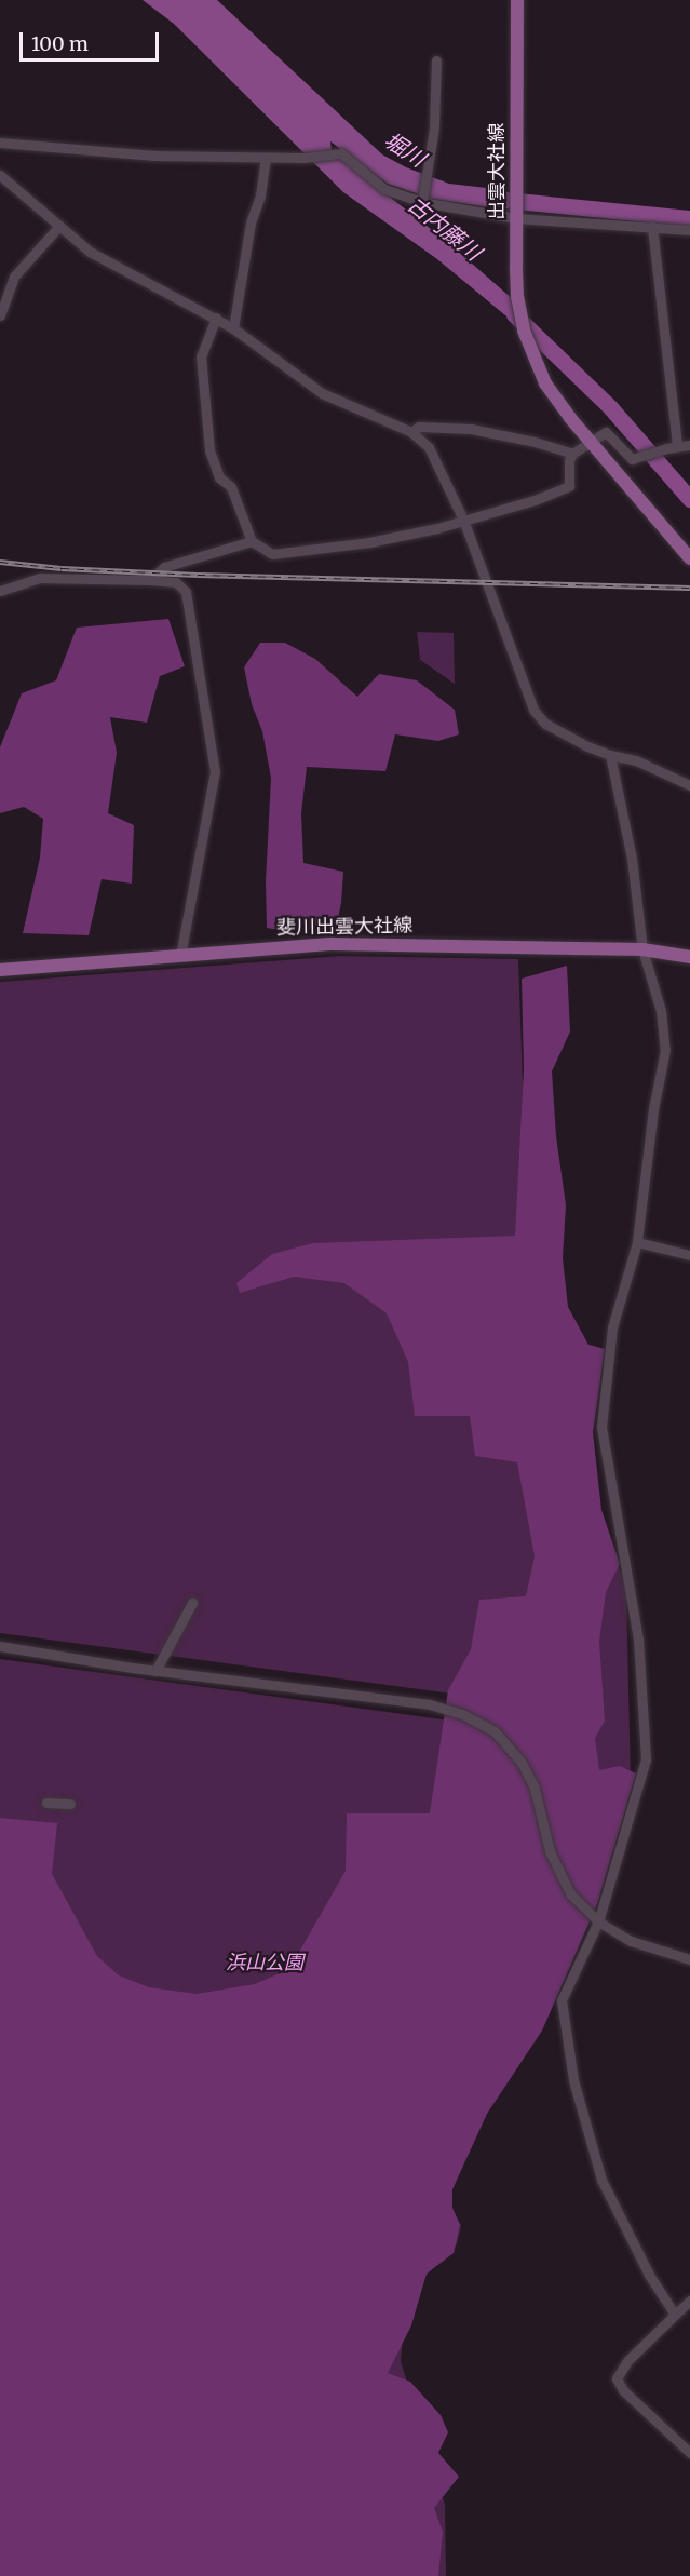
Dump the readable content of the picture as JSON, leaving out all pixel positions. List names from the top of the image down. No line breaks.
{"streets":{"main road":["出雲大社線","斐川出雲大社線"]},"water":["堀川","古内藤川"],"parks":["浜山公園"],"scale_bar":"100 m"}
